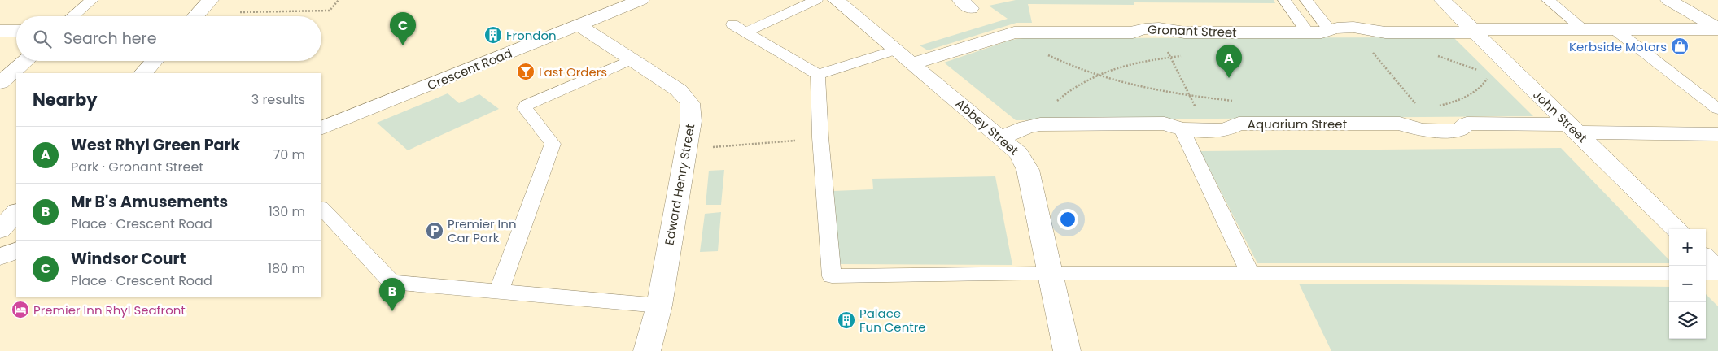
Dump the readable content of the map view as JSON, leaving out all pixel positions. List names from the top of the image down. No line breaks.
{"streets":{"street":["Gronant Street","Crescent Road","John Street","Aquarium Street","Abbey Street","Edward Henry Street"]},"crossings":[["Gronant Street","John Street"],["Gronant Street","Abbey Street"],["Crescent Road","Edward Henry Street"],["John Street","Aquarium Street"],["Aquarium Street","Abbey Street"]],"places":{"building":["Frondon","Palace Fun Centre"],"shop":["Kerbside Motors"],"bar":["Last Orders"],"parking":["Premier Inn Car Park"],"hotel":["Premier Inn Rhyl Seafront"]},"page":{"pins":["C","A","B"],"search":"Search here","heading":["Nearby","3 results"],"list":[{"mark":"A","name":"West Rhyl Green Park","note":"Park · Gronant Street","value":"70 m"},{"mark":"B","name":"Mr B's Amusements","note":"Place · Crescent Road","value":"130 m"},{"mark":"C","name":"Windsor Court","note":"Place · Crescent Road","value":"180 m"}],"map_buttons":["+","−"]}}
